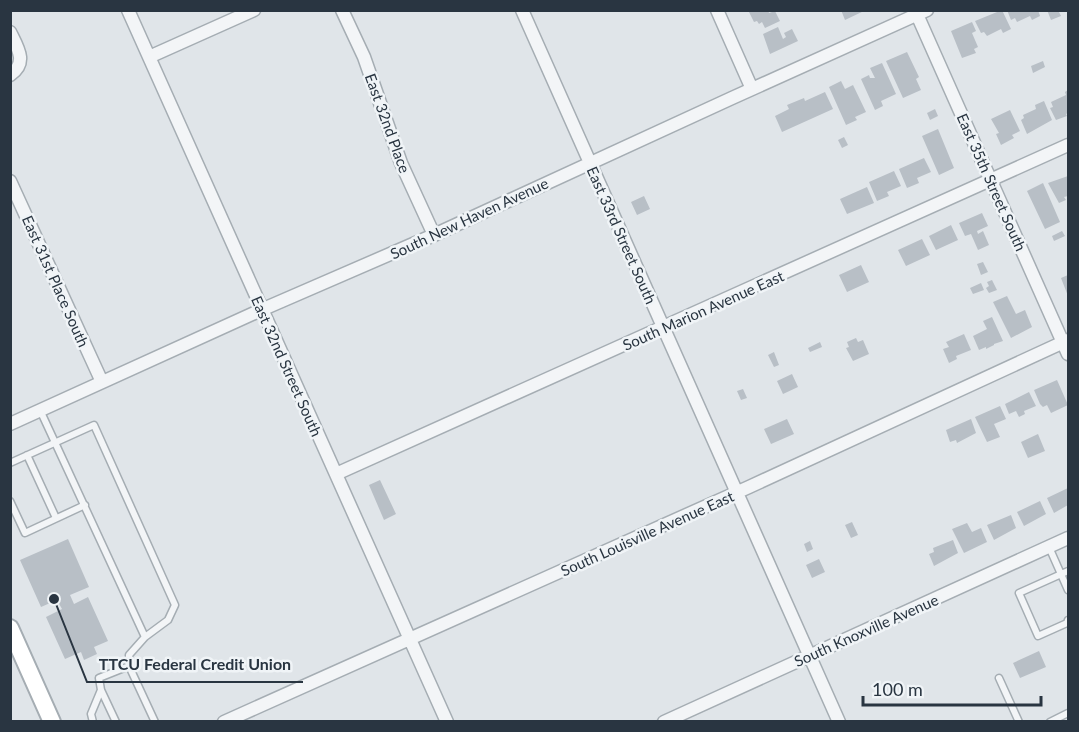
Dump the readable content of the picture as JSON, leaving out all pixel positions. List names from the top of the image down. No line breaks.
{"streets":{"street":["East 32nd Place","East 35th Street South","South New Haven Avenue","East 33rd Street South","East 31st Place South","South Marion Avenue East","East 32nd Street South","South Louisville Avenue East","South Knoxville Avenue"]},"crossings":[["East 32nd Place","South New Haven Avenue"],["East 35th Street South","South New Haven Avenue"],["East 35th Street South","South Marion Avenue East"],["East 35th Street South","South Louisville Avenue East"],["South New Haven Avenue","East 33rd Street South"],["South New Haven Avenue","East 31st Place South"],["South New Haven Avenue","East 32nd Street South"],["East 33rd Street South","South Marion Avenue East"],["East 33rd Street South","South Louisville Avenue East"],["East 33rd Street South","South Knoxville Avenue"],["South Marion Avenue East","East 32nd Street South"],["East 32nd Street South","South Louisville Avenue East"]],"places":["TTCU Federal Credit Union"],"scale_bar":"100 m"}
